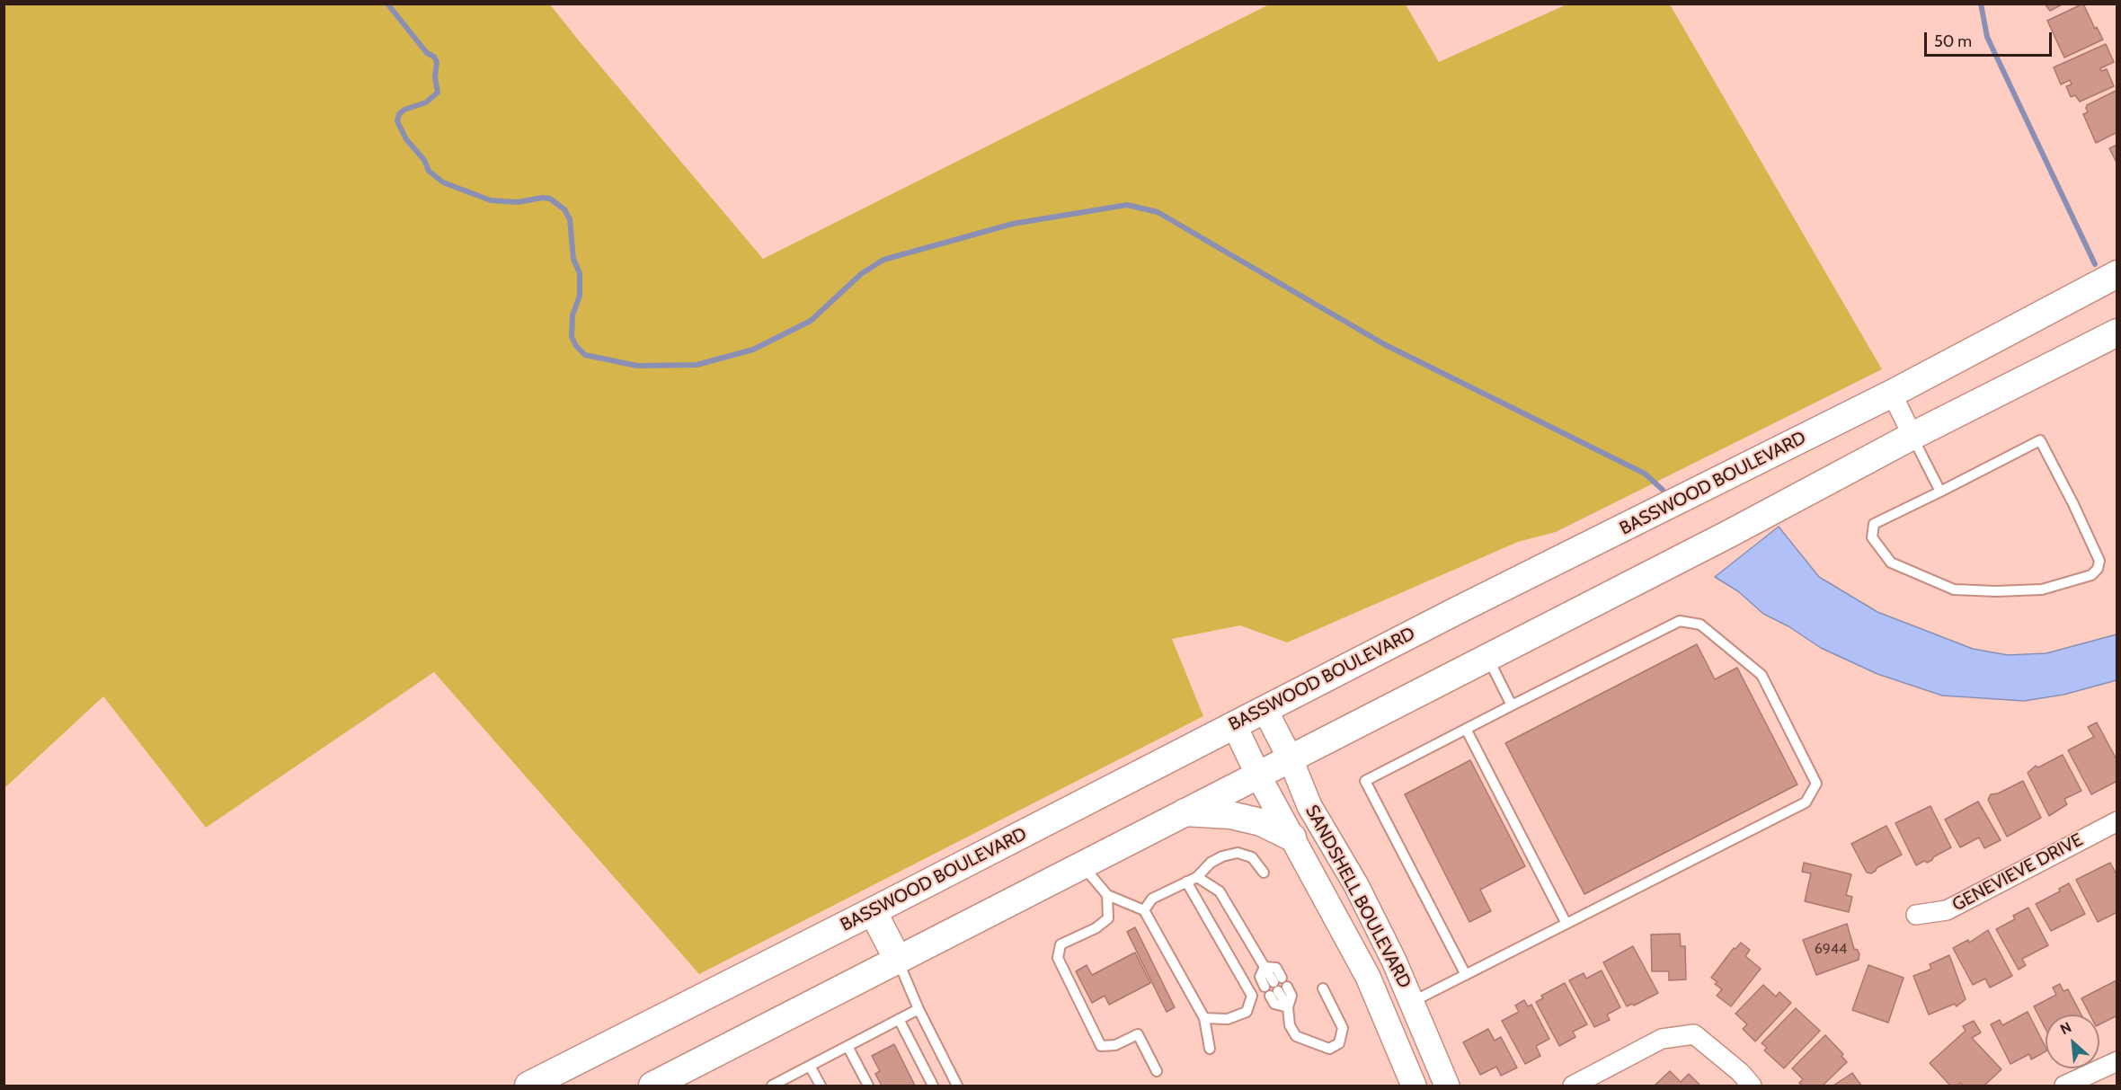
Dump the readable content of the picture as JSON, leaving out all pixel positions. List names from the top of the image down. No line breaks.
{"streets":{"main road":["BASSWOOD BOULEVARD"],"street":["GENEVIEVE DRIVE","SANDSHELL BOULEVARD"]},"crossings":[["BASSWOOD BOULEVARD","SANDSHELL BOULEVARD"]],"house_numbers":["6944"],"scale_bar":"50 m","north":"top left"}
